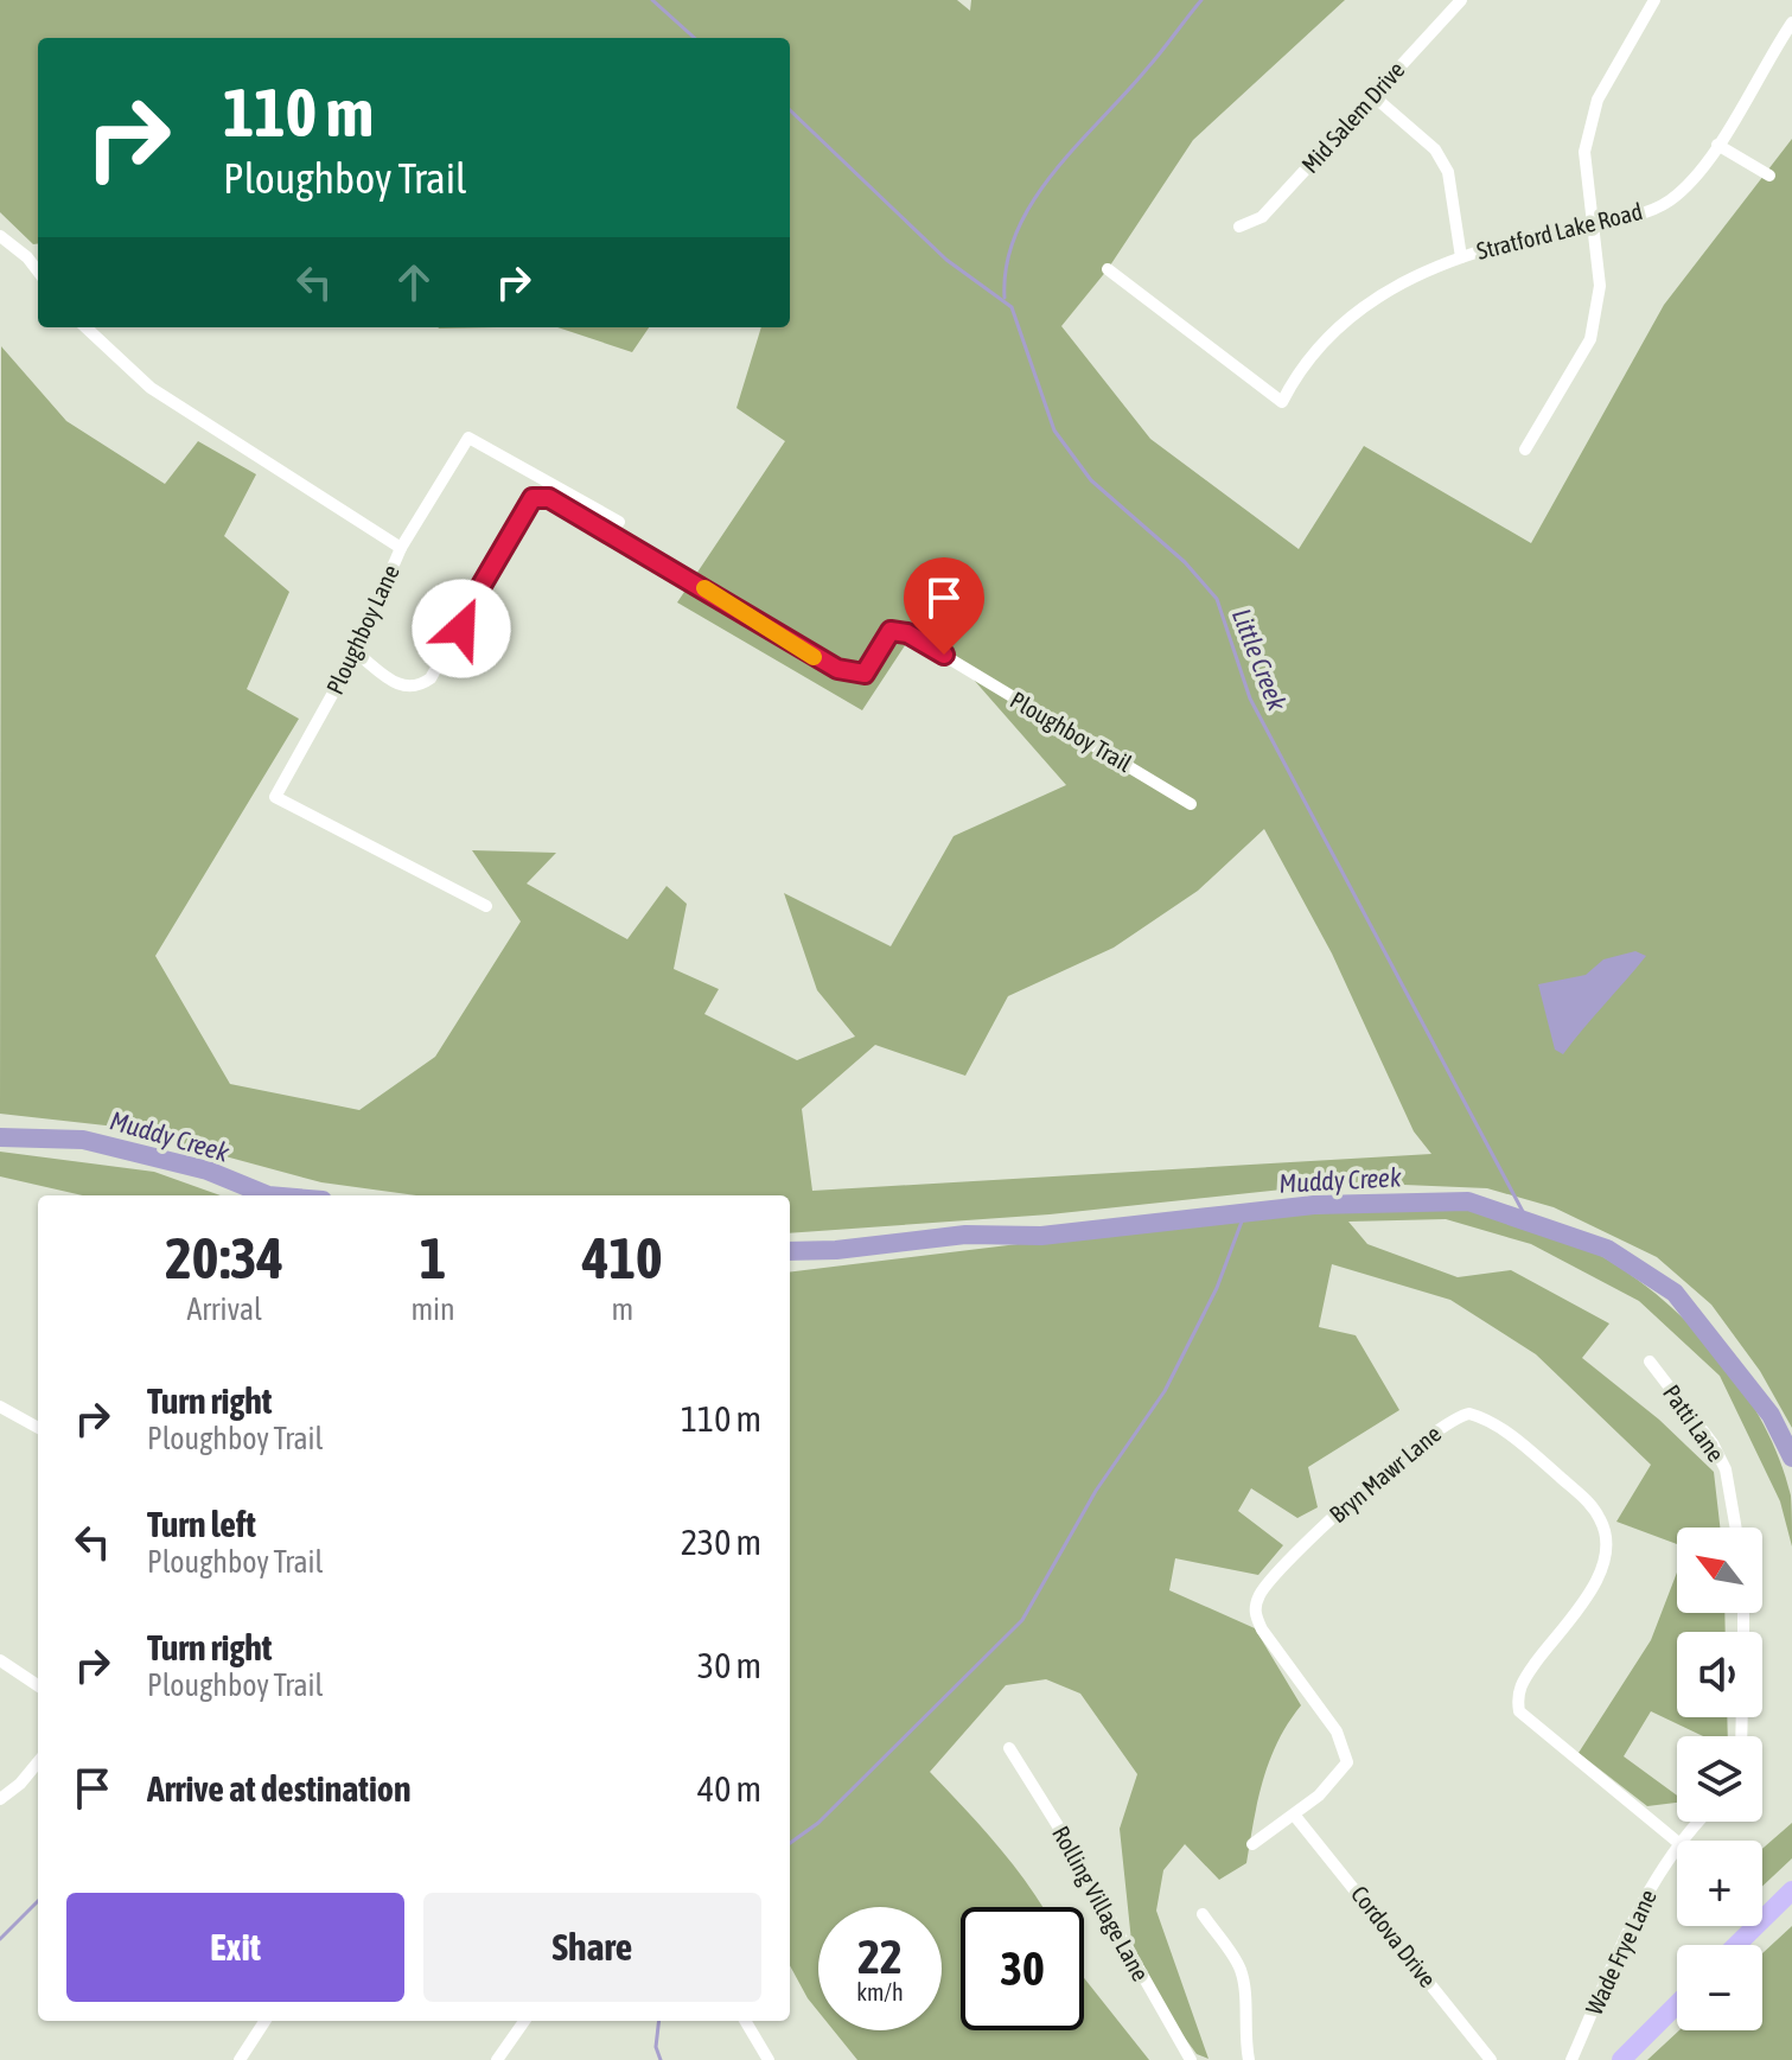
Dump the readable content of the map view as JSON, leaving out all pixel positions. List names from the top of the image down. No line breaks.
{"streets":{"street":["Mid Salem Drive","Stratford Lake Road","Ploughboy Lane","Ploughboy Trail","Patti Lane","Bryn Mawr Lane","Rolling Village Lane","Cordova Drive","Wade Frye Lane"]},"crossings":[["Ploughboy Lane","Ploughboy Trail"],["Bryn Mawr Lane","Cordova Drive"],["Bryn Mawr Lane","Wade Frye Lane"]],"water":["Little Creek","Muddy Creek"],"north":"top left","page":{"turn":["110 m","Ploughboy Trail"],"eta":["20:34","Arrival","1","min","410","m"],"list":[{"name":"Turn right","note":"Ploughboy Trail","value":"110 m"},{"name":"Turn left","note":"Ploughboy Trail","value":"230 m"},{"name":"Turn right","note":"Ploughboy Trail","value":"30 m"},{"name":"Arrive at destination","value":"40 m"}],"map_buttons":["+","−"],"buttons":["Exit","Share"],"speed":"22 km/h","limit":"30"}}
